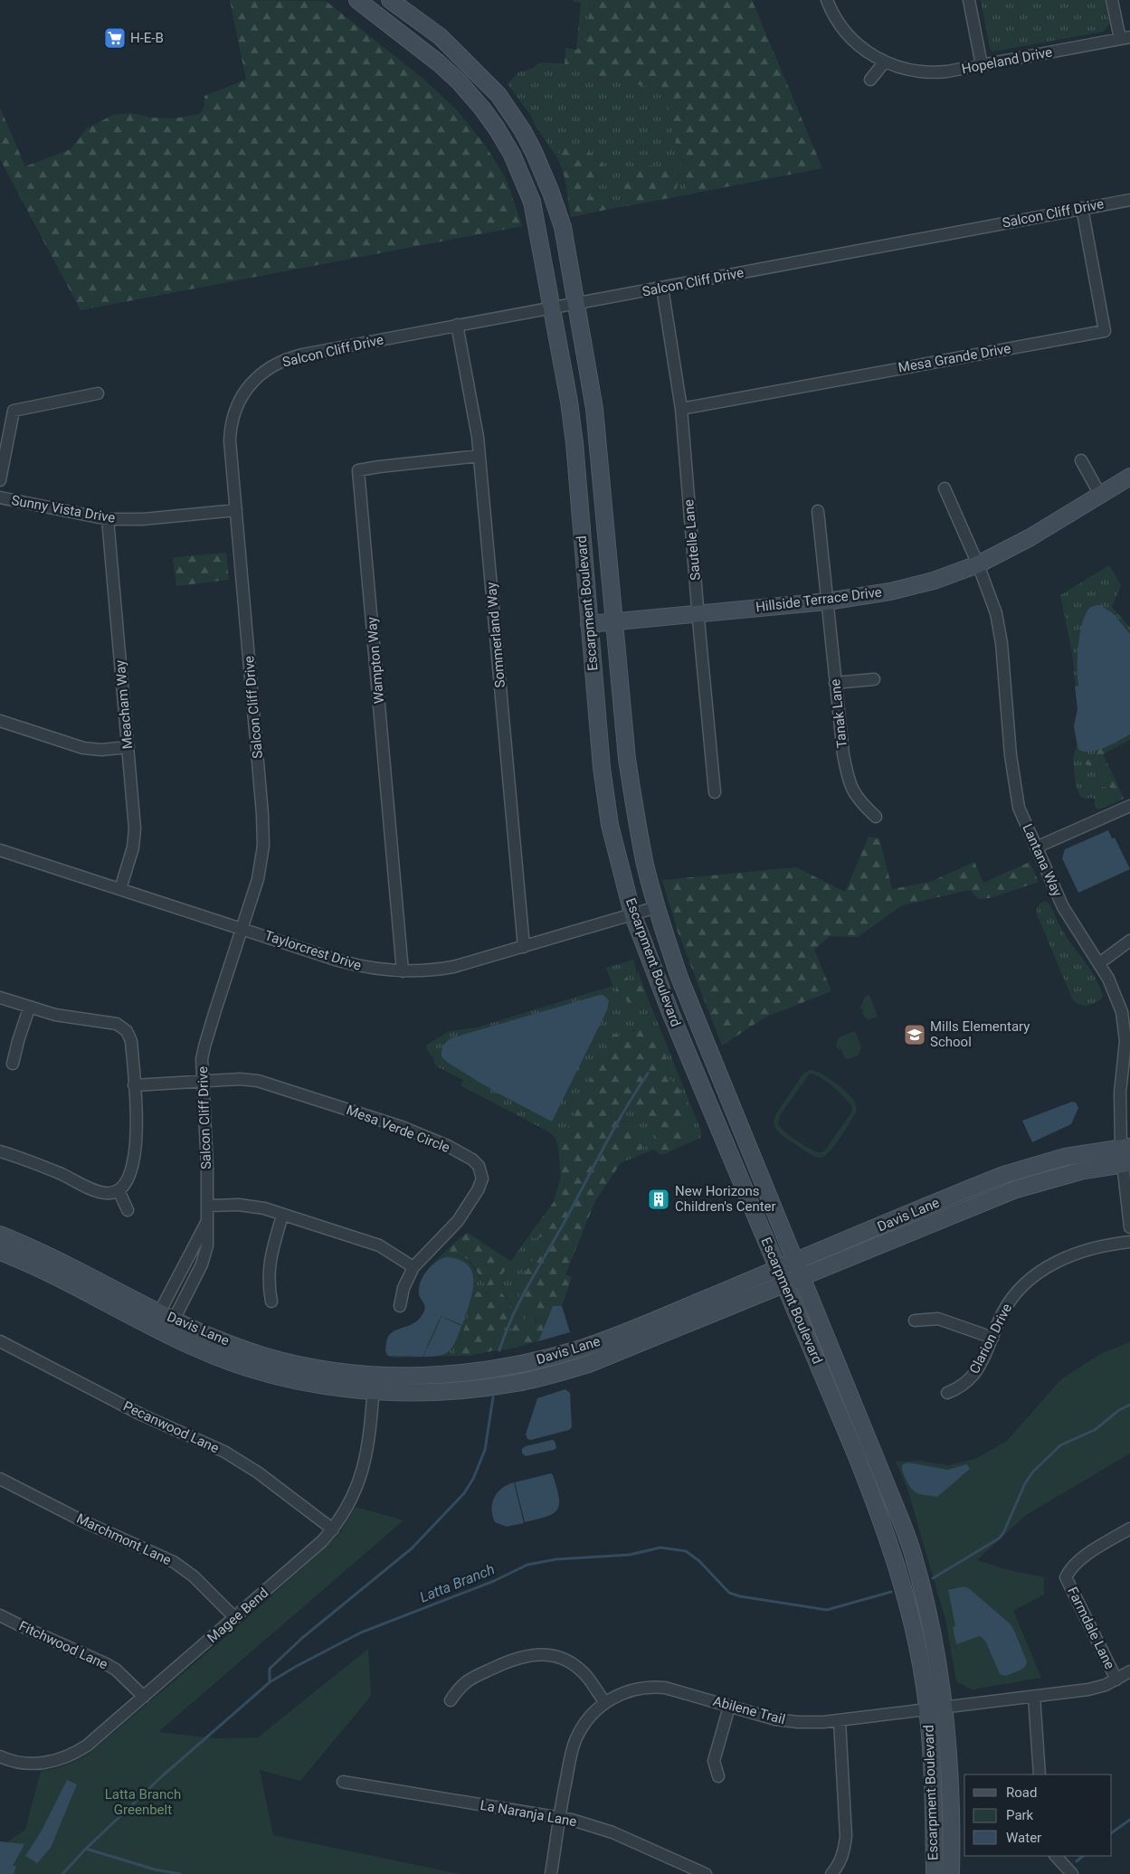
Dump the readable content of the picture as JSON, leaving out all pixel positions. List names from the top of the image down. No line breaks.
{"streets":{"main road":["Hillside Terrace Drive","Escarpment Boulevard","Davis Lane"],"street":["Hopeland Drive","Salcon Cliff Drive","Mesa Grande Drive","Sunny Vista Drive","Sautelle Lane","Sommerland Way","Wampton Way","Meacham Way","Tanak Lane","Lantana Way","Taylorcrest Drive","Mesa Verde Circle","Clarion Drive","Pecanwood Lane","Marchmont Lane","Magee Bend","Farmdale Lane","Fitchwood Lane","Abilene Trail","La Naranja Lane"]},"crossings":[["Salcon Cliff Drive","Mesa Grande Drive"],["Salcon Cliff Drive","Sunny Vista Drive"],["Salcon Cliff Drive","Sautelle Lane"],["Salcon Cliff Drive","Escarpment Boulevard"],["Salcon Cliff Drive","Sommerland Way"],["Salcon Cliff Drive","Taylorcrest Drive"],["Salcon Cliff Drive","Mesa Verde Circle"],["Salcon Cliff Drive","Davis Lane"],["Mesa Grande Drive","Sautelle Lane"],["Sunny Vista Drive","Meacham Way"],["Sautelle Lane","Hillside Terrace Drive"],["Hillside Terrace Drive","Escarpment Boulevard"],["Hillside Terrace Drive","Tanak Lane"],["Hillside Terrace Drive","Lantana Way"],["Escarpment Boulevard","Taylorcrest Drive"],["Escarpment Boulevard","Davis Lane"],["Escarpment Boulevard","Abilene Trail"],["Sommerland Way","Wampton Way"],["Sommerland Way","Taylorcrest Drive"],["Wampton Way","Taylorcrest Drive"],["Meacham Way","Taylorcrest Drive"],["Lantana Way","Davis Lane"],["Davis Lane","Magee Bend"],["Pecanwood Lane","Magee Bend"],["Marchmont Lane","Magee Bend"],["Magee Bend","Fitchwood Lane"],["Farmdale Lane","Abilene Trail"],["Abilene Trail","La Naranja Lane"]],"water":["Latta Branch"],"parks":["Latta Branch Greenbelt"],"places":{"supermarket":["H-E-B"],"school or university":["Mills Elementary School"],"building":["New Horizons Children's Center"]},"legend":["Road","Park","Water"]}
